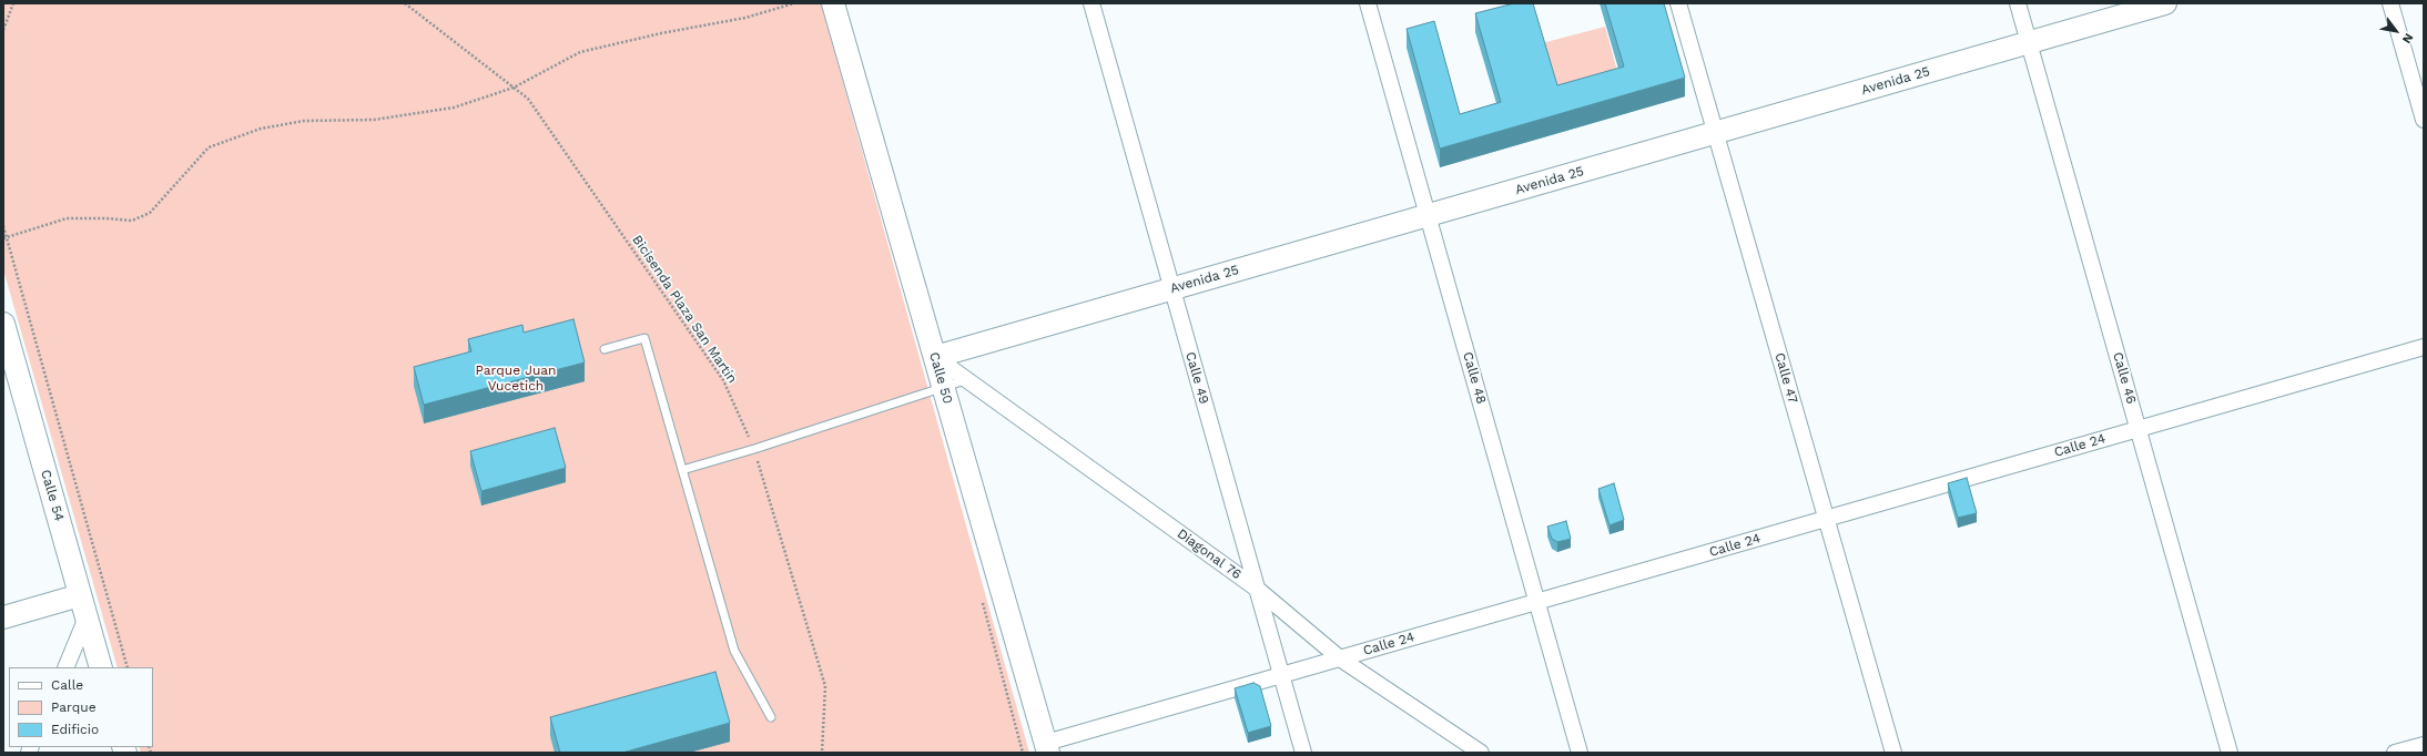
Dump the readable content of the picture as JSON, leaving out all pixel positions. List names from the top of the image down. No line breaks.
{"streets":{"main road":["Avenida 25","Calle 50","Calle 54"],"street":["Calle 49","Calle 48","Calle 47","Calle 46","Calle 24","Diagonal 76"],"path":["Bicisenda Plaza San Martín"]},"crossings":[["Avenida 25","Calle 50"],["Avenida 25","Calle 49"],["Avenida 25","Calle 48"],["Avenida 25","Calle 47"],["Avenida 25","Calle 46"],["Avenida 25","Diagonal 76"],["Calle 50","Calle 24"],["Calle 50","Diagonal 76"],["Calle 49","Calle 24"],["Calle 49","Diagonal 76"],["Calle 48","Calle 24"],["Calle 47","Calle 24"],["Calle 46","Calle 24"],["Calle 24","Diagonal 76"]],"parks":["Parque Juan Vucetich"],"legend":["Calle","Parque","Edificio"],"north":"bottom right"}
